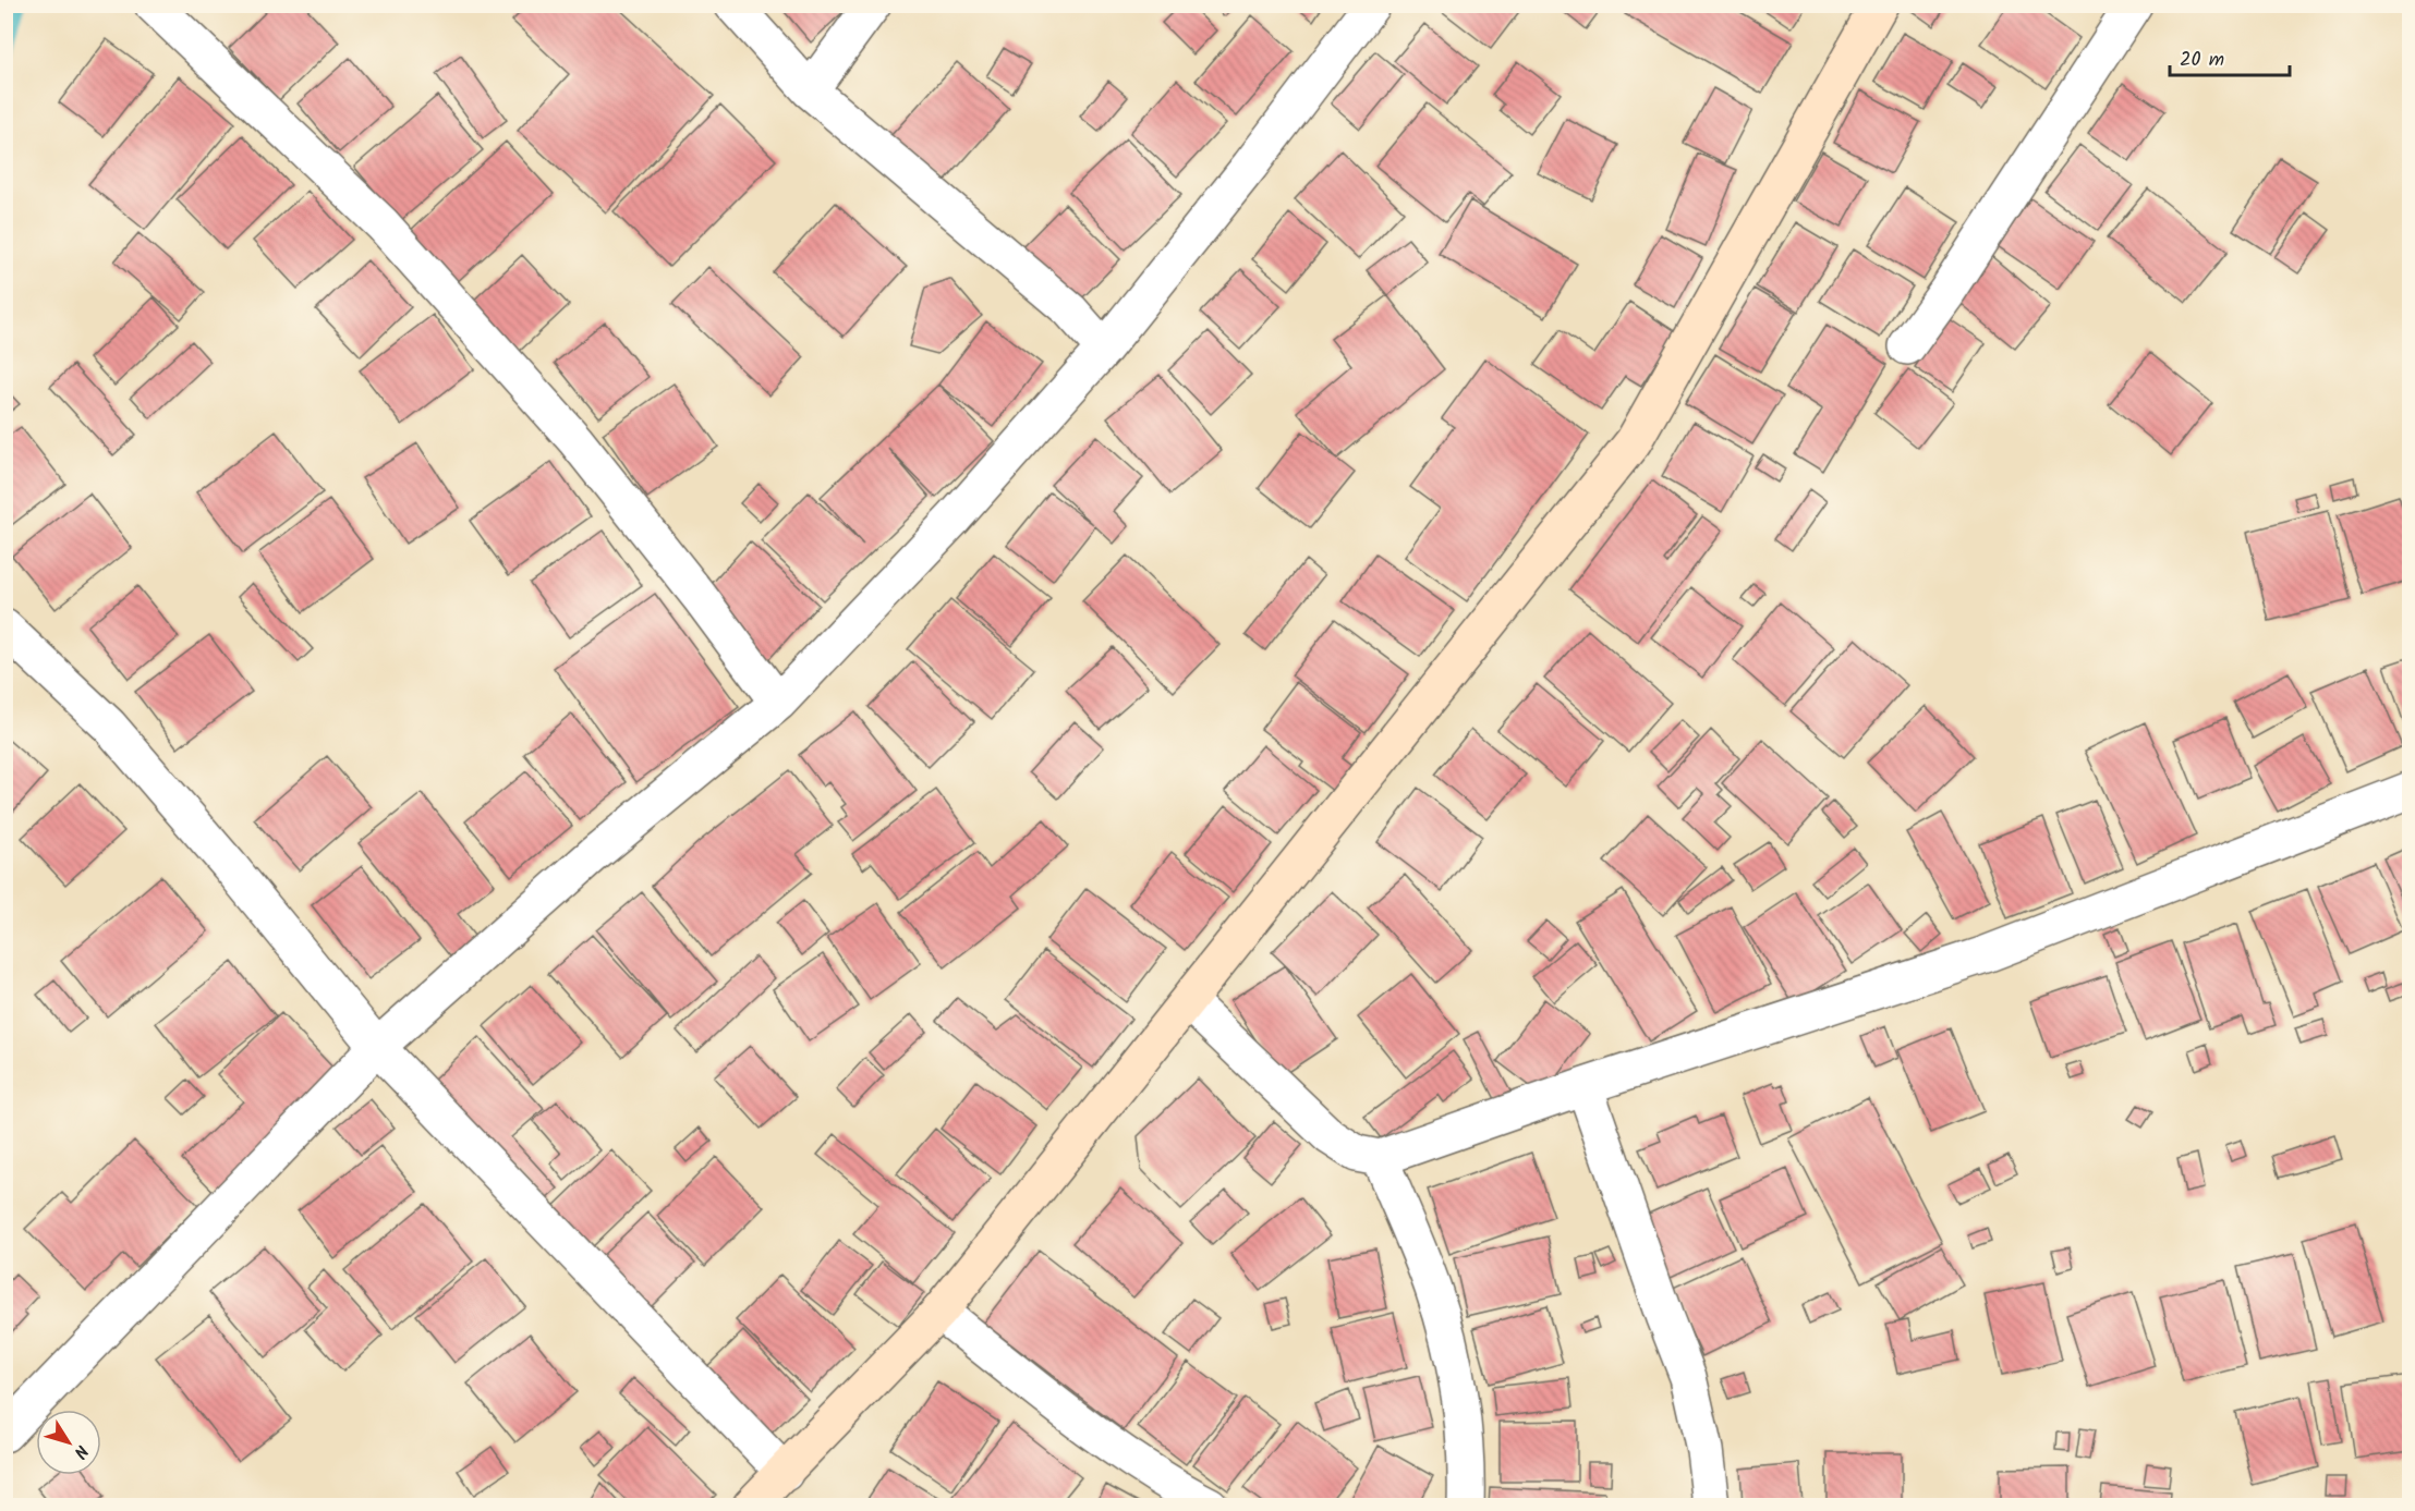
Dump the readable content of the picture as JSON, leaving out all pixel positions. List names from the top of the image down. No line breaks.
{"scale_bar":"20 m","north":"bottom right"}
